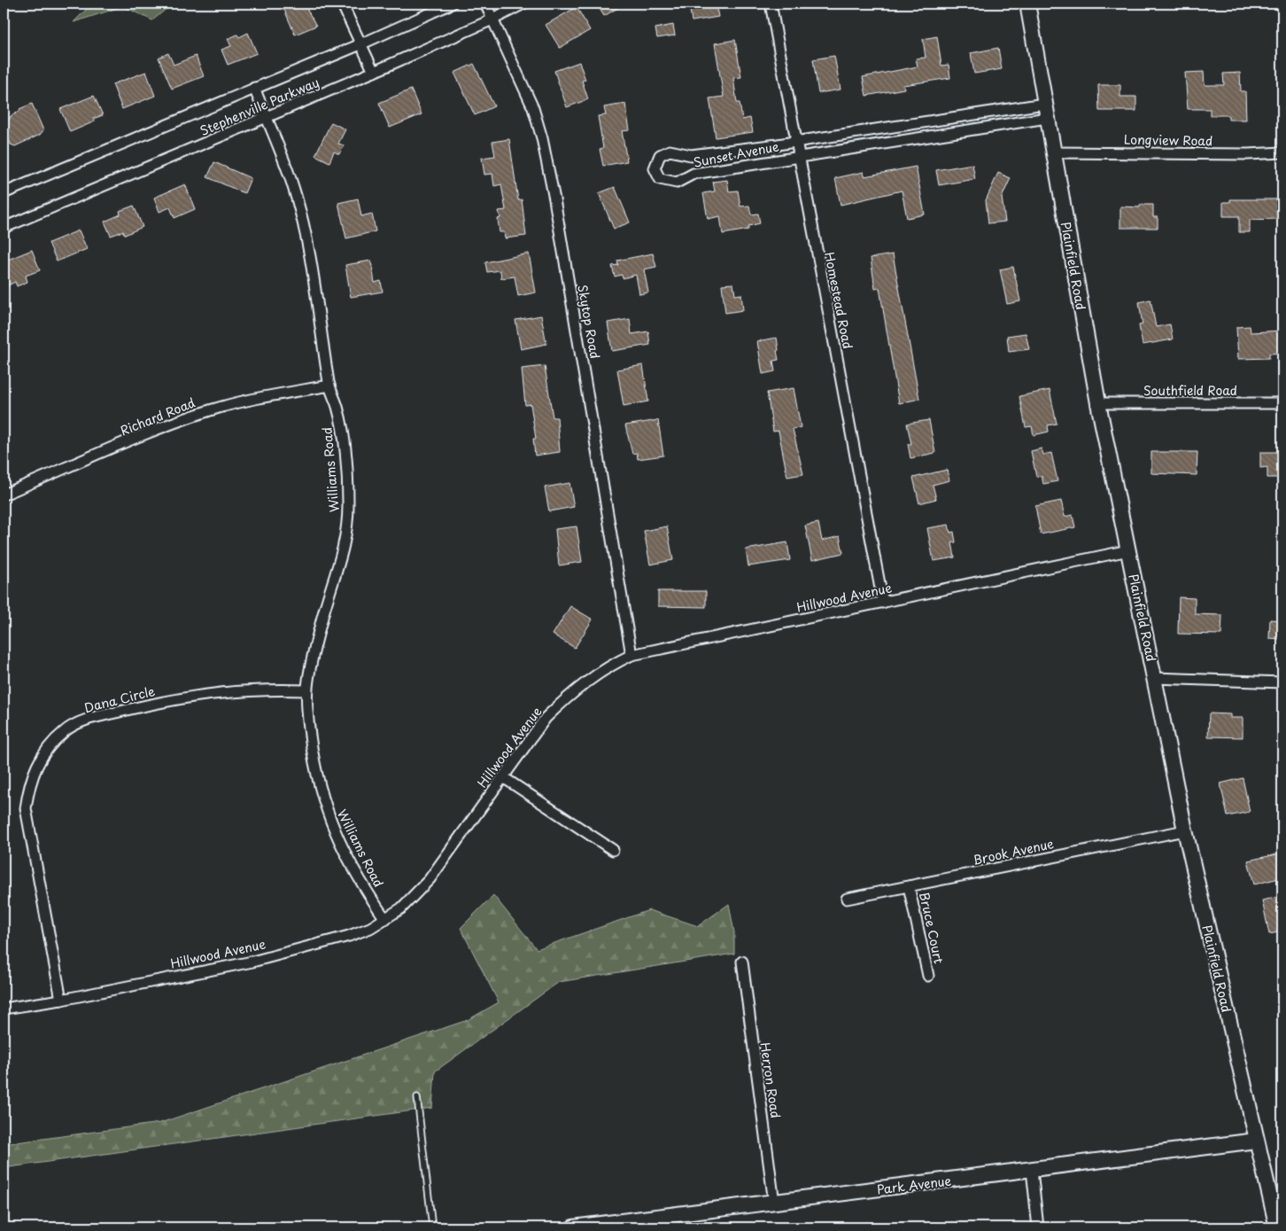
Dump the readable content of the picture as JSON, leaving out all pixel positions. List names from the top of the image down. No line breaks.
{"streets":{"street":["Stephenville Parkway","Longview Road","Sunset Avenue","Plainfield Road","Homestead Road","Skytop Road","Southfield Road","Richard Road","Williams Road","Hillwood Avenue","Dana Circle","Brook Avenue","Bruce Court","Herron Road","Park Avenue"]},"crossings":[["Stephenville Parkway","Skytop Road"],["Stephenville Parkway","Williams Road"],["Longview Road","Plainfield Road"],["Sunset Avenue","Plainfield Road"],["Sunset Avenue","Homestead Road"],["Plainfield Road","Southfield Road"],["Plainfield Road","Hillwood Avenue"],["Plainfield Road","Brook Avenue"],["Plainfield Road","Park Avenue"],["Homestead Road","Hillwood Avenue"],["Skytop Road","Hillwood Avenue"],["Richard Road","Williams Road"],["Williams Road","Hillwood Avenue"],["Williams Road","Dana Circle"],["Hillwood Avenue","Dana Circle"],["Brook Avenue","Bruce Court"],["Herron Road","Park Avenue"]]}
